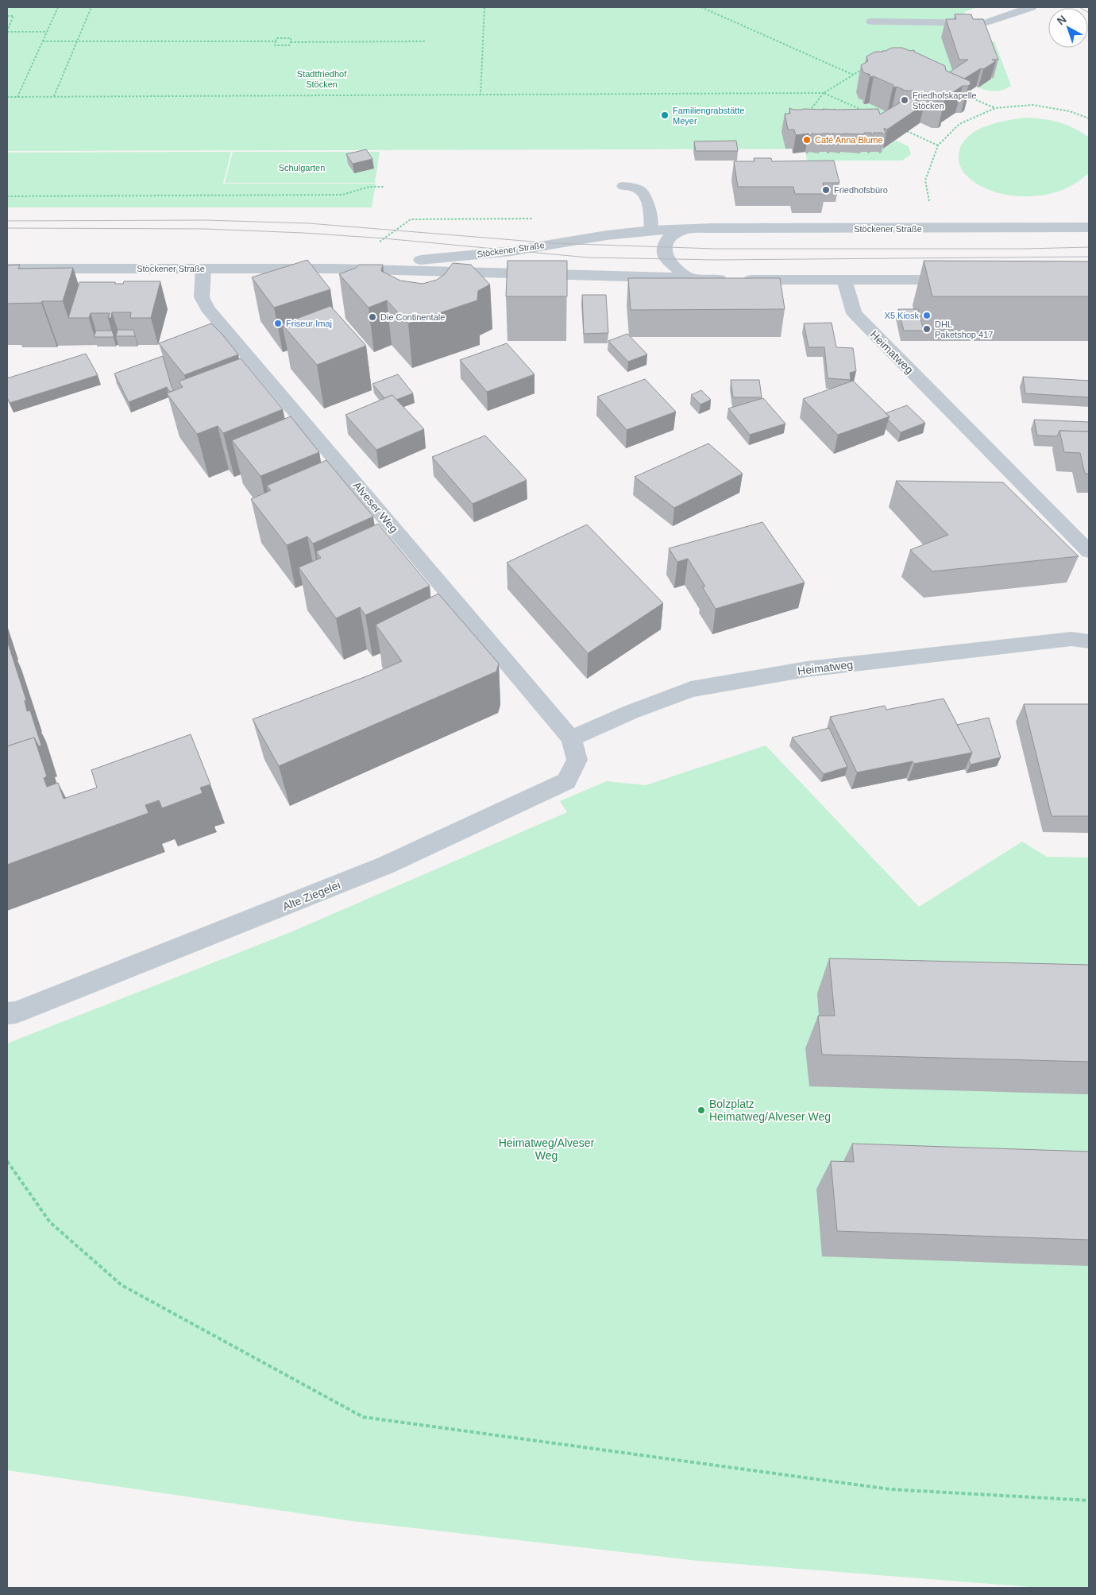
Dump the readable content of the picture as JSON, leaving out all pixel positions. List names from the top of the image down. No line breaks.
{"streets":{"street":["Stöckener Straße","Heimatweg","Alveser Weg","Alte Ziegelei"]},"crossings":[["Stöckener Straße","Heimatweg"],["Stöckener Straße","Alveser Weg"],["Heimatweg","Alveser Weg"],["Heimatweg","Alte Ziegelei"],["Alveser Weg","Alte Ziegelei"]],"parks":["Stadtfriedhof Stöcken","Schulgarten","Heimatweg/Alveser Weg"],"places":["Friedhofskapelle Stöcken","Familiengrabstätte Meyer","Café Anna Blume","Friedhofsbüro","X5 Kiosk","Die Continentale","Friseur Imaj","DHL Paketshop 417","Bolzplatz Heimatweg/Alveser Weg"],"north":"top left"}
